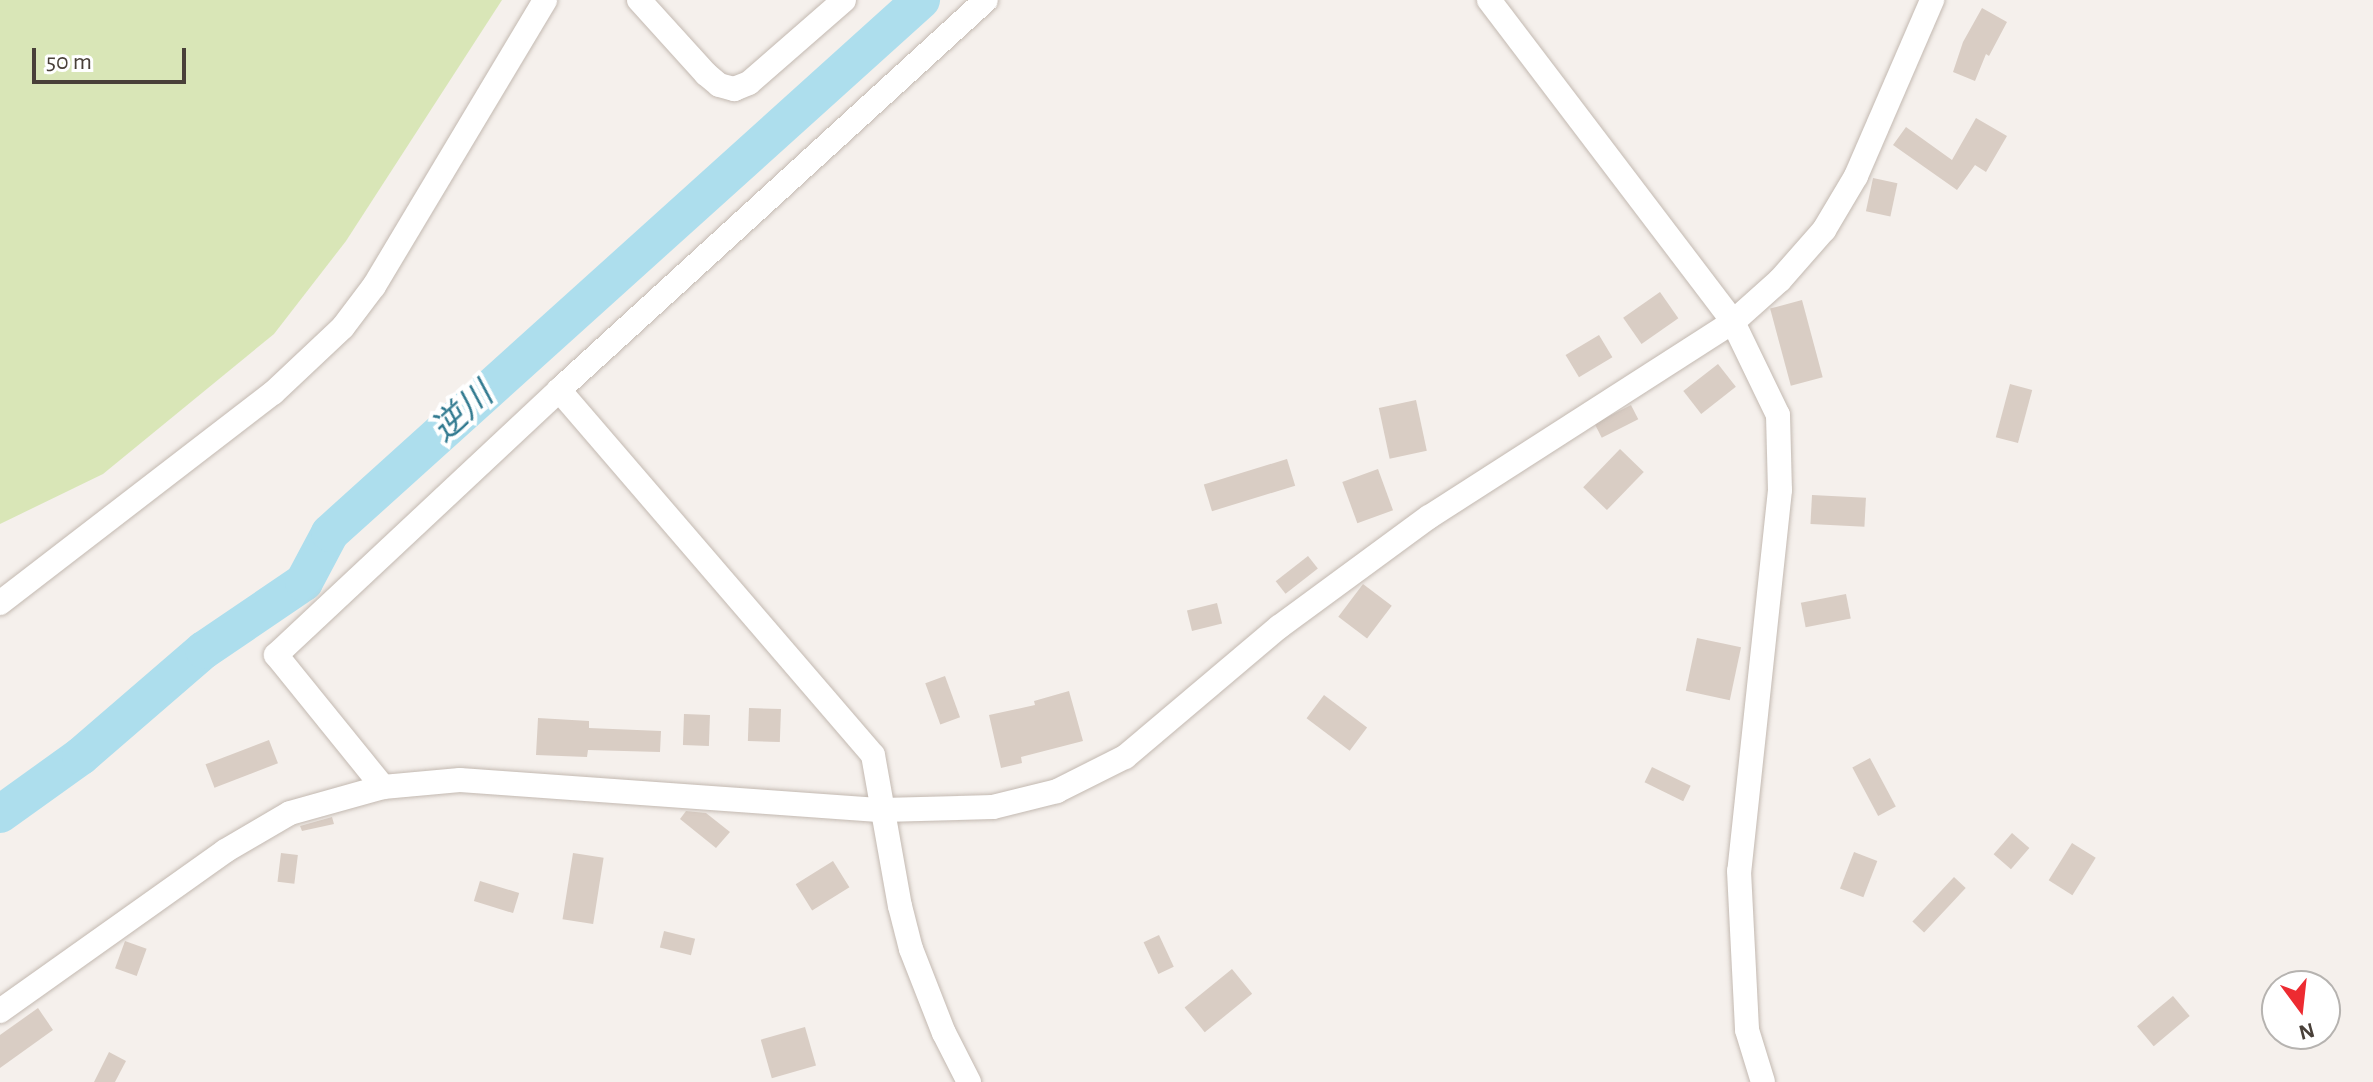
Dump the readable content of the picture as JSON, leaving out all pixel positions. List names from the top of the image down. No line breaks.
{"water":["逆川"],"scale_bar":"50 m","north":"bottom"}
